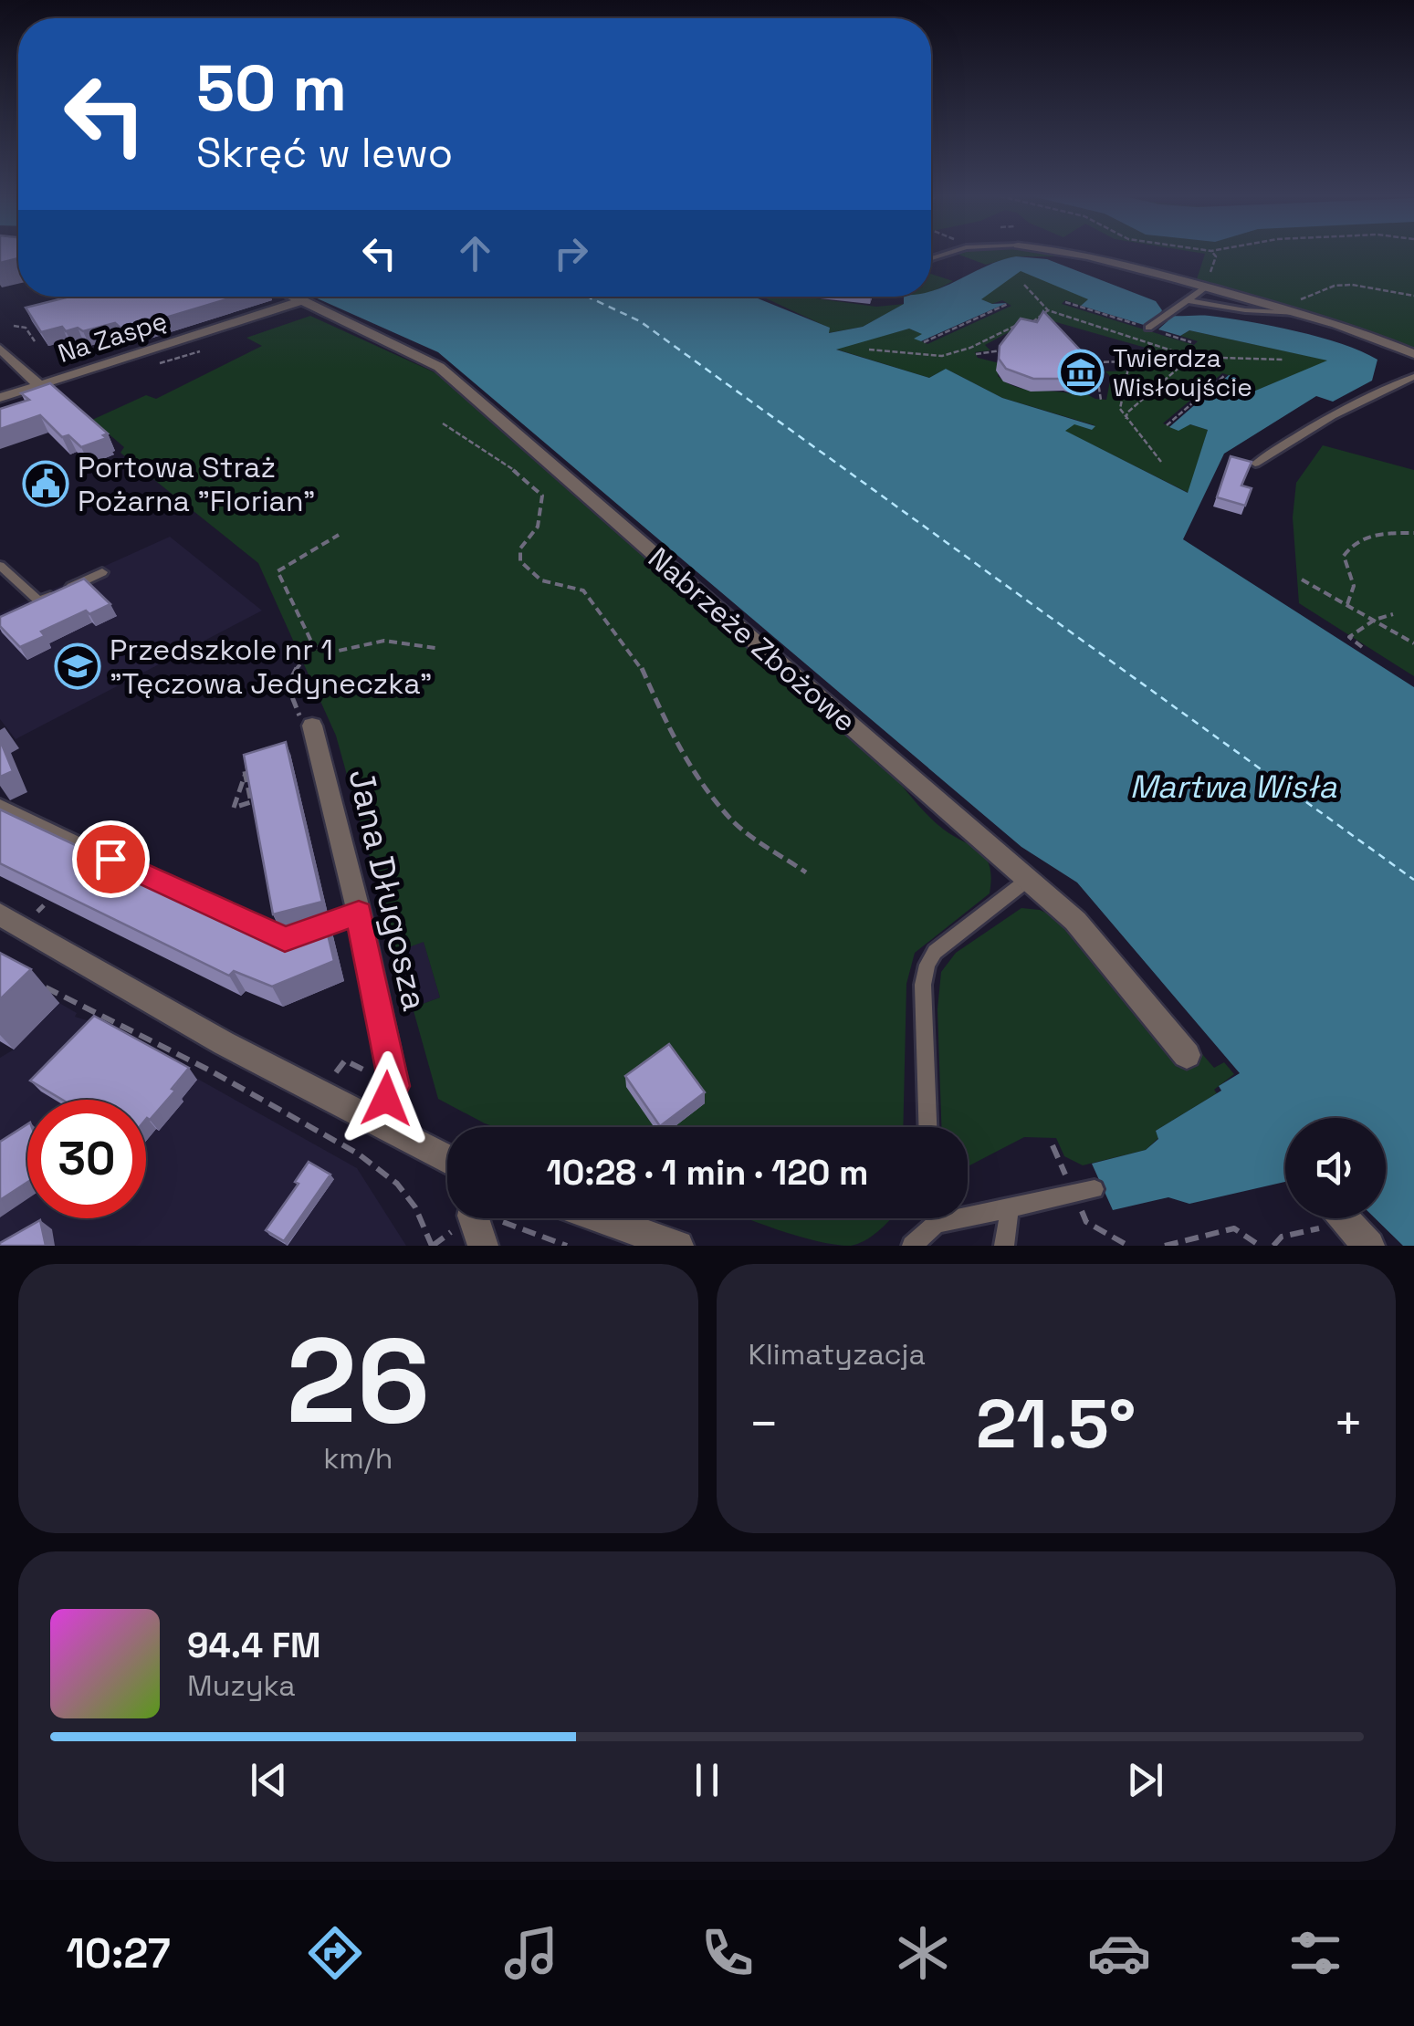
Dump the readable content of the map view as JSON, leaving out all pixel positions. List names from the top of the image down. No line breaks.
{"streets":{"street":["Na Zaspę","Nabrzeże Zbożowe","Jana Długosza"]},"crossings":[["Na Zaspę","Nabrzeże Zbożowe"]],"water":["Martwa Wisła"],"places":{"museum":["Twierdza Wisłoujście"],"public building":["Portowa Straż Pożarna \"Florian\""],"school or university":["Przedszkole nr 1 \"Tęczowa Jedyneczka\""]},"page":{"turn":["50 m","Skręć w lewo"],"limit":"30","trip":"10:28 · 1 min · 120 m","tile":[["26","km/h"],"Klimatyzacja"],"heat":["−","21.5°","+"],"song":["94.4 FM","Muzyka"],"tabs":"10:27"}}
